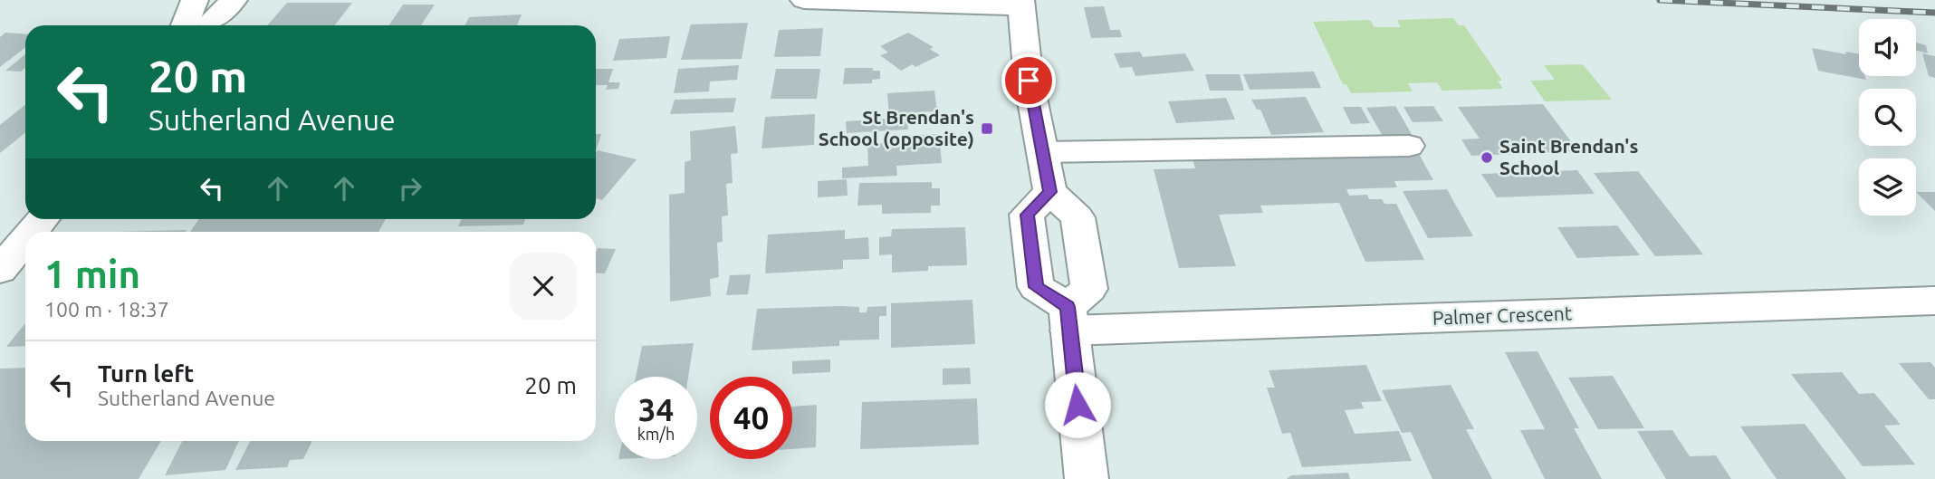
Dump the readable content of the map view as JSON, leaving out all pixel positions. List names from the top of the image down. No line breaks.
{"streets":{"street":["Palmer Crescent"]},"places":{"transit":["St Brendan's School (opposite)"],"other":["Saint Brendan's School"]},"page":{"turn":["20 m","Sutherland Avenue"],"heading":["1 min","100 m · 18:37"],"list":[{"name":"Turn left","note":"Sutherland Avenue","value":"20 m"}],"speed":"34 km/h","limit":"40"}}
